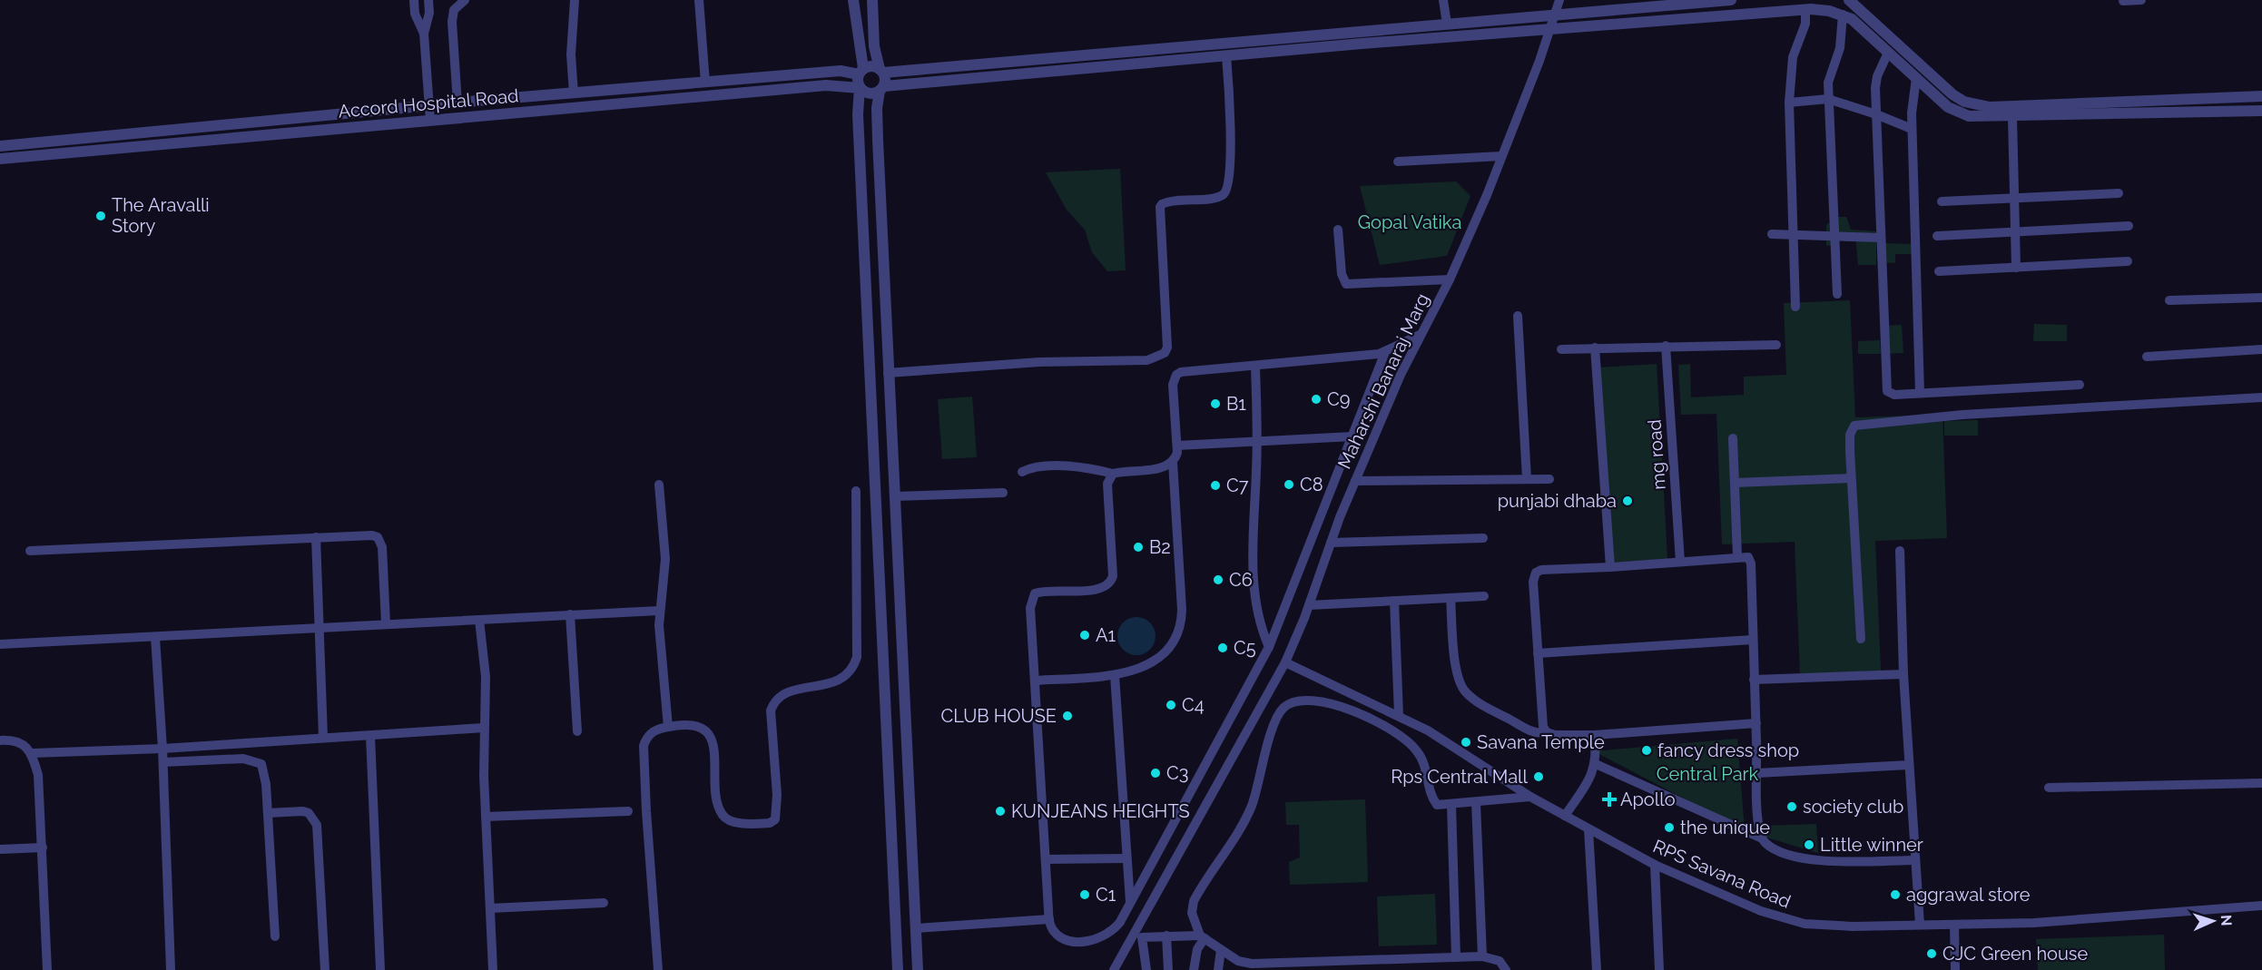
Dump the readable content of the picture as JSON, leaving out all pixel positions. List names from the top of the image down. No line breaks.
{"streets":{"street":["Accord Hospital Road","Maharshi Banaraj Marg","mg road","RPS Savana Road"]},"crossings":[["Maharshi Banaraj Marg","RPS Savana Road"]],"parks":["Gopal Vatika","Central Park"],"places":{"other":["The Aravalli Story","C9","B1","C8","C7","punjabi dhaba","B2","C6","A1","C5","C4","CLUB HOUSE","Savana Temple","fancy dress shop","C3","Rps Central Mall","society club","KUNJEANS HEIGHTS","the unique","Little winner","C1","aggrawal store","CJC Green house"],"health":["Apollo"]},"north":"right"}
